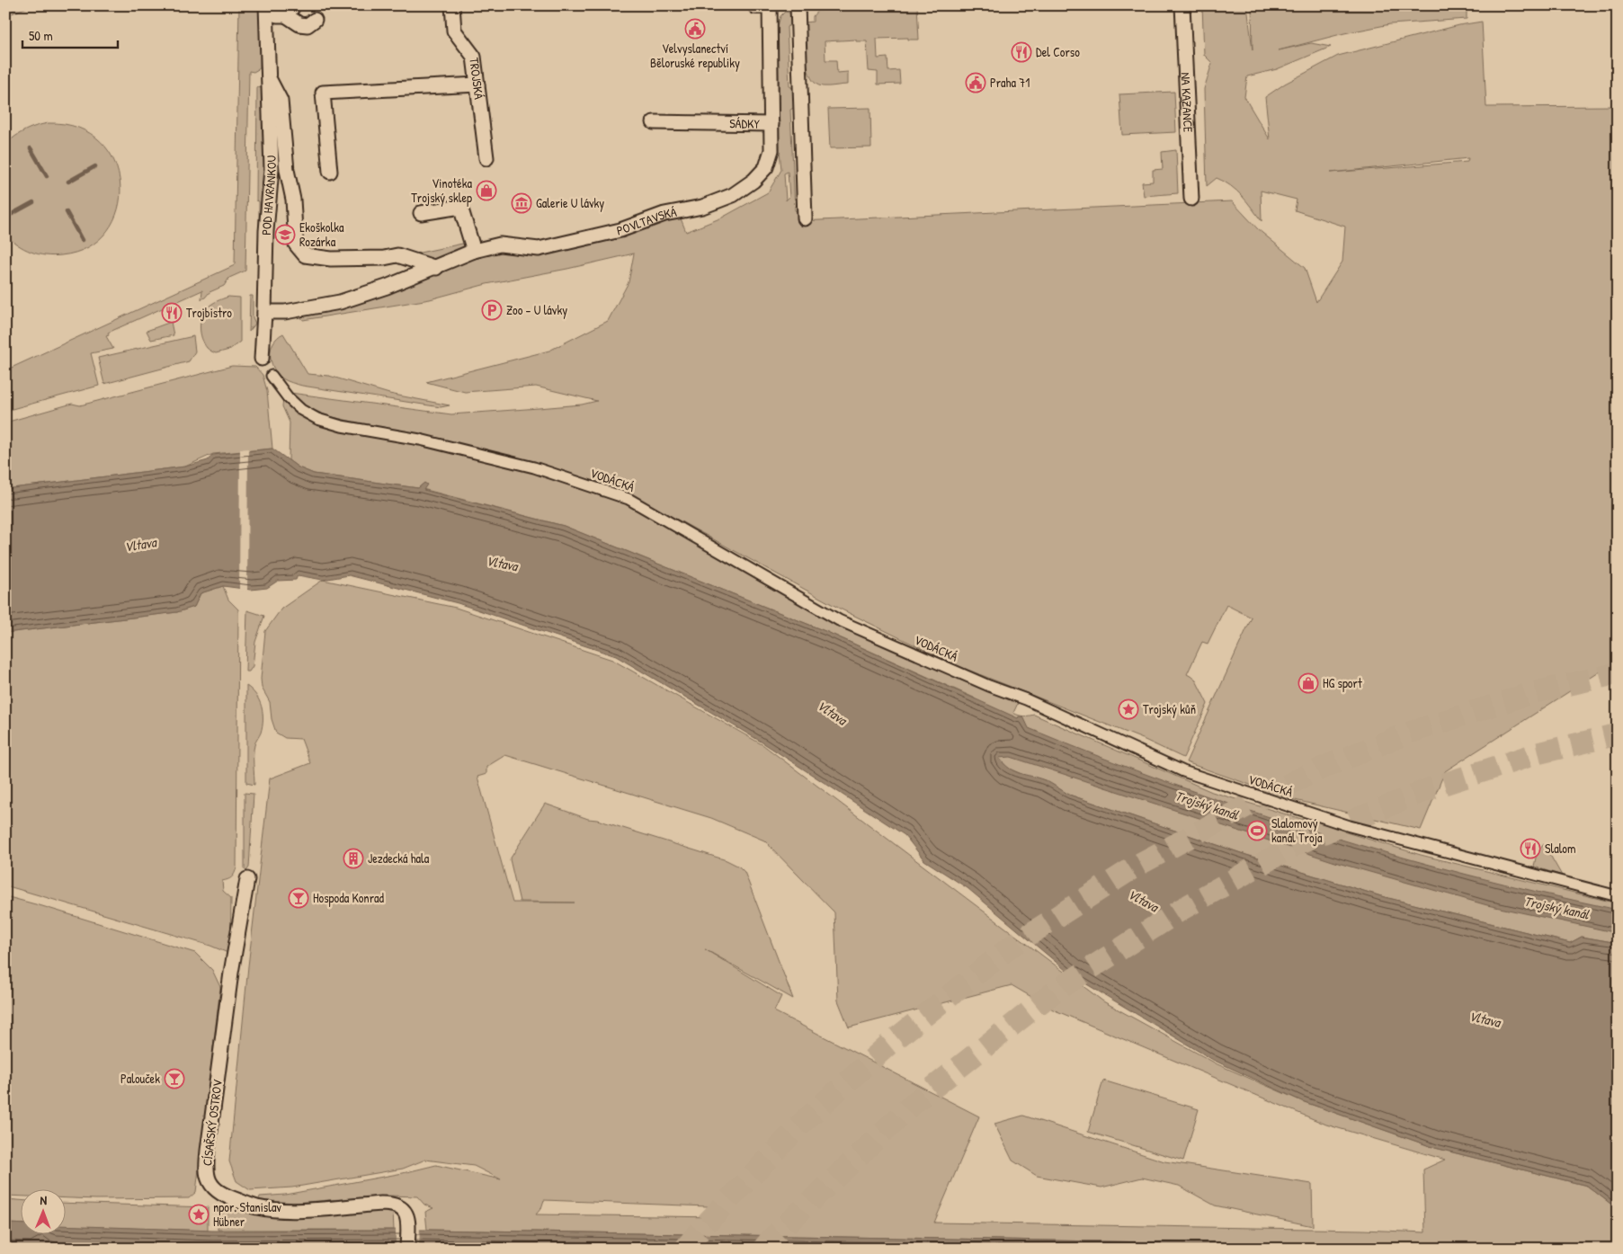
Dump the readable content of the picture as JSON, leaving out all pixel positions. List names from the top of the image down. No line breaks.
{"streets":{"street":["TROJSKÁ","NA KAZANCE","SÁDKY","POD HAVRÁNKOU","POVLTAVSKÁ","VODÁCKÁ","CÍSAŘSKÝ OSTROV"]},"crossings":[["SÁDKY","POVLTAVSKÁ"],["POD HAVRÁNKOU","POVLTAVSKÁ"]],"water":["Vltava","Trojský kanál"],"places":{"public building":["Velvyslanectví Běloruské republiky","Praha 71"],"restaurant":["Del Corso","Trojbistro","Slalom"],"shop":["Vinotéka Trojský sklep","HG sport"],"museum":["Galerie U lávky"],"school or university":["Ekoškolka Rozárka"],"parking":["Zoo – U lávky"],"place":["Trojský kůň","npor. Stanislav Hübner"],"sports":["Slalomový kanál Troja"],"building":["Jezdecká hala"],"bar":["Hospoda Konrad","Palouček"]},"scale_bar":"50 m","north":"top"}
